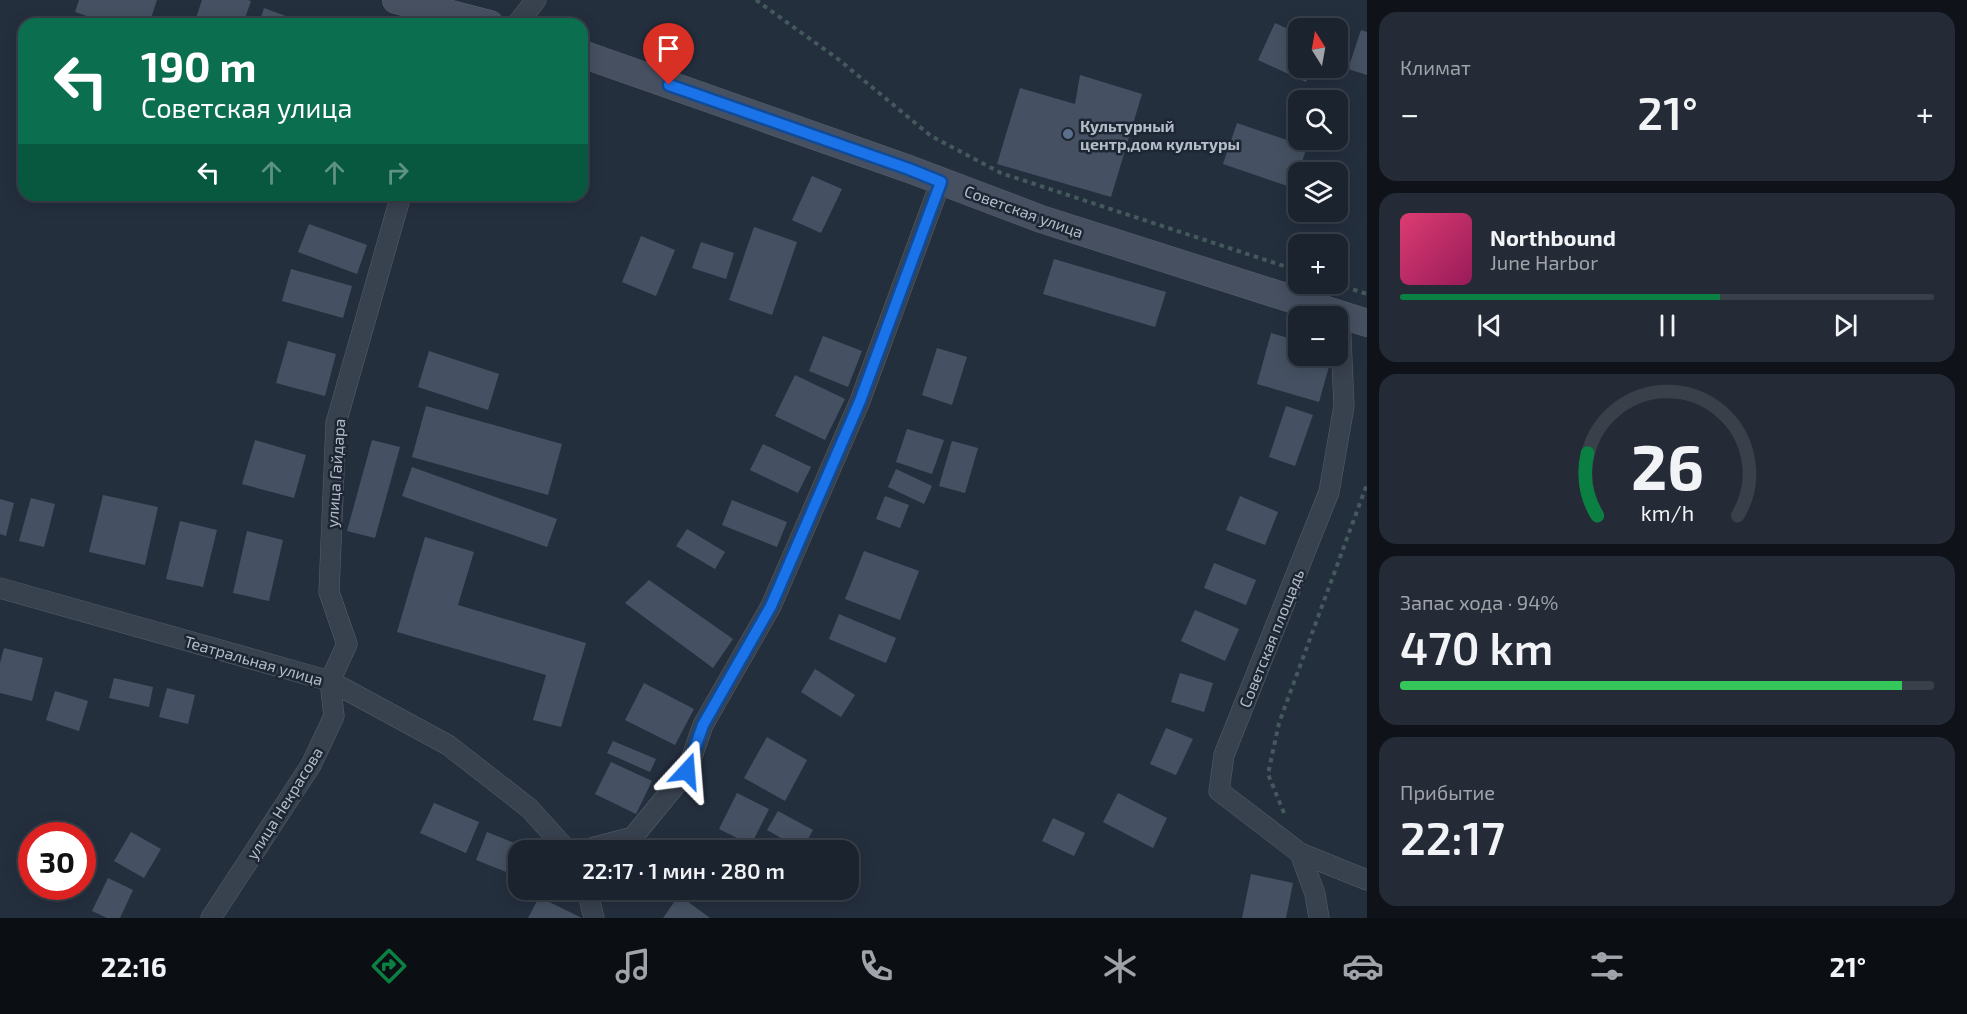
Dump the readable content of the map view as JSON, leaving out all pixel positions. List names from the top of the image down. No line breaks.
{"streets":{"main road":["Советская улица"],"street":["улица Гайдара","Советская площадь","Театральная улица","улица Некрасова"]},"crossings":[["улица Гайдара","Театральная улица"],["улица Гайдара","улица Некрасова"],["Театральная улица","улица Некрасова"]],"places":["Культурный центр,дом культуры"],"north":"top","page":{"tile":["Климат",["Запас хода · 94%","470 km"],["Прибытие","22:17"]],"map_buttons":["+","−"],"turn":["190 m","Советская улица"],"heat":["−","21°","+"],"song":["Northbound","June Harbor"],"limit":"30","trip":"22:17 · 1 мин · 280 m","tabs":["22:16","21°"],"gauge":["26","km/h"]}}
